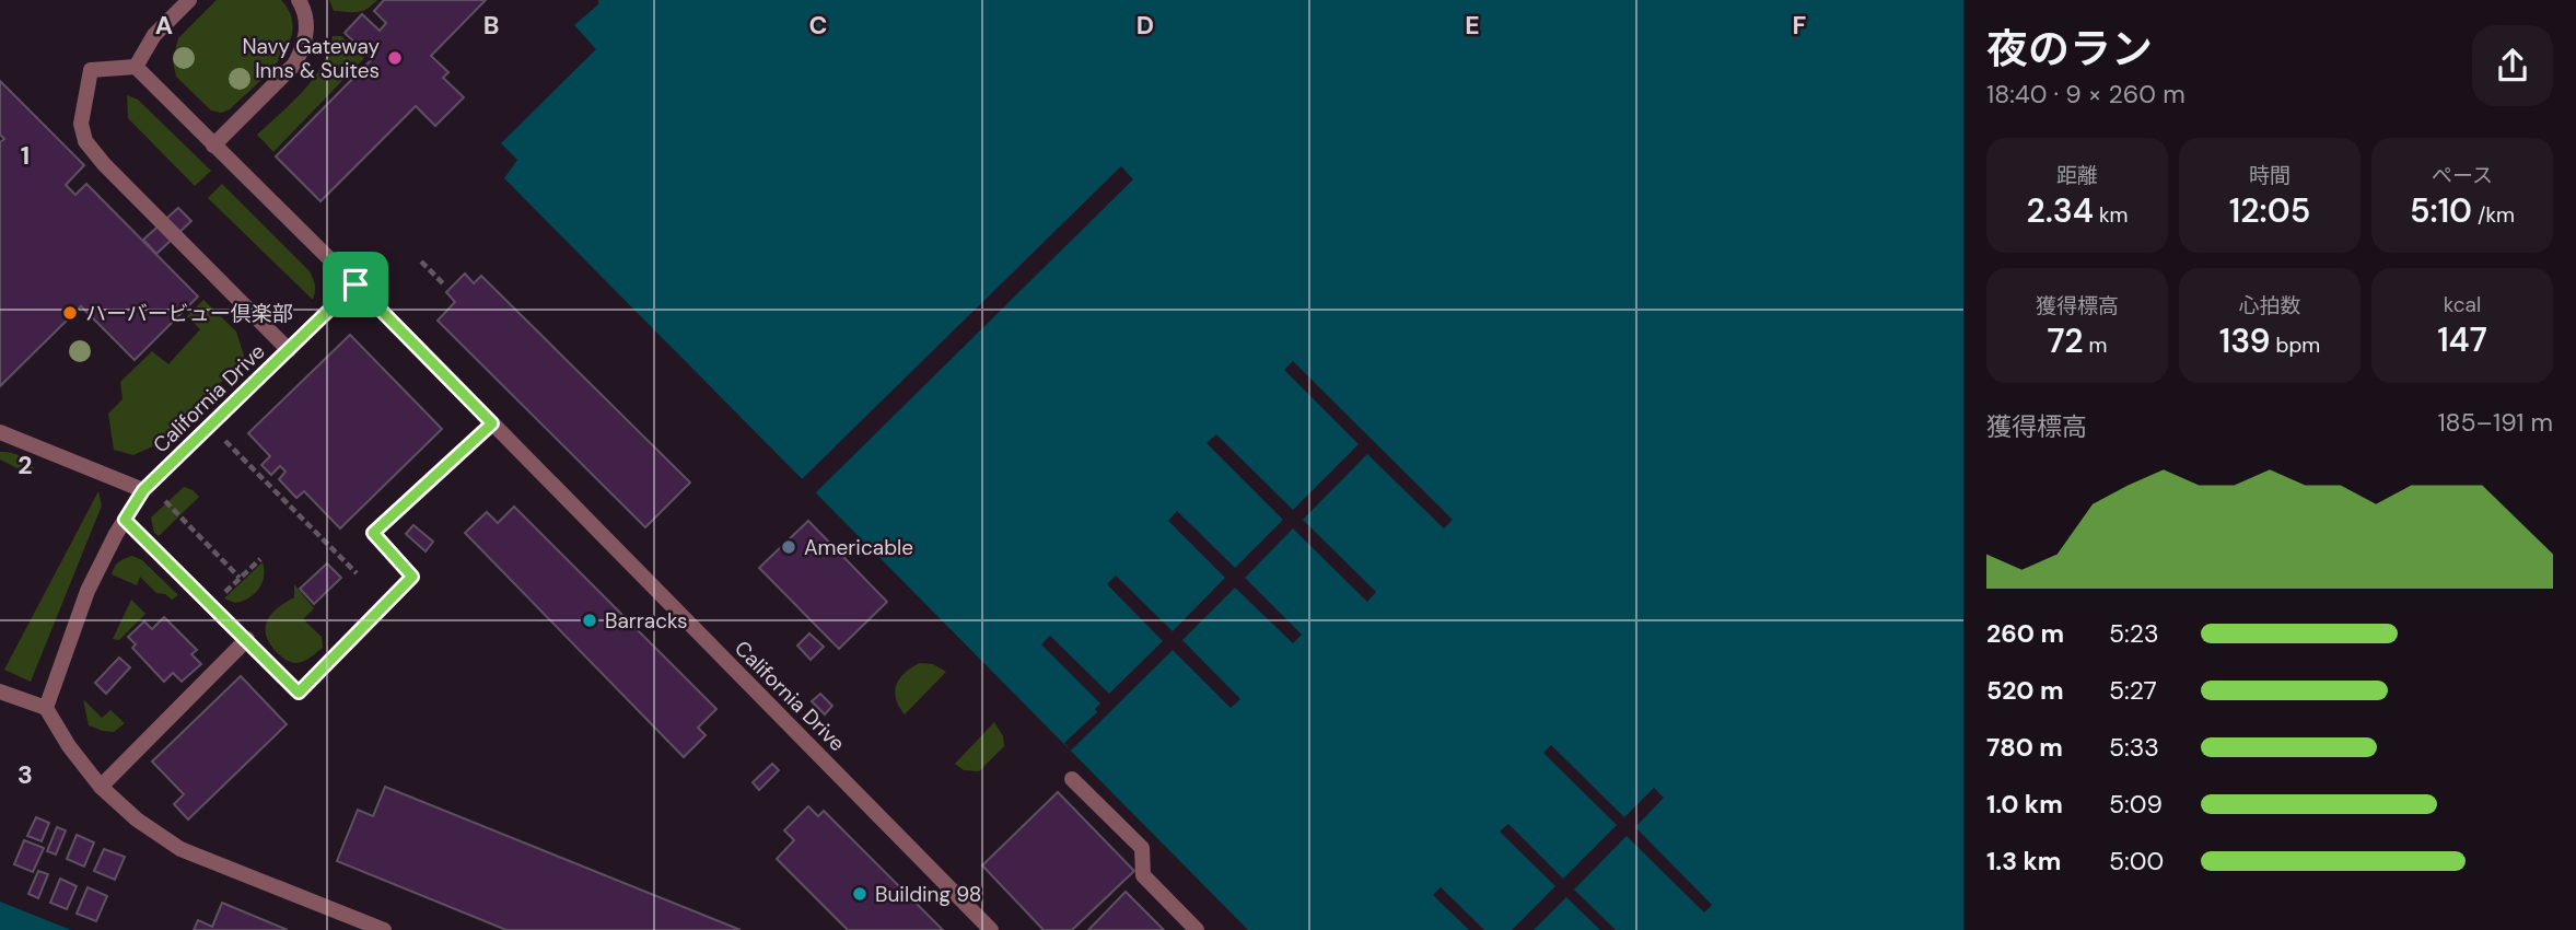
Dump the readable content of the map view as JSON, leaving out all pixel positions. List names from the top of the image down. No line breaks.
{"streets":{"street":["California Drive"]},"places":["Navy Gateway Inns & Suites","ハーバービュー倶楽部","Americable","Barracks","Building 98"],"page":{"heading":["夜のラン","18:40 · 9 × 260 m"],"stats":[["距離","2.34 km"],["時間","12:05"],["ペース","5:10 /km"],["獲得標高","72 m"],["心拍数","139 bpm"],["kcal","147"]],"chart":["獲得標高","185–191 m"],"list":[{"name":"260 m","note":"5:23"},{"name":"520 m","note":"5:27"},{"name":"780 m","note":"5:33"},{"name":"1.0 km","note":"5:09"},{"name":"1.3 km","note":"5:00"}]},"grid":{"columns":["A","B","C","D","E","F"],"rows":["1","2","3"]}}
